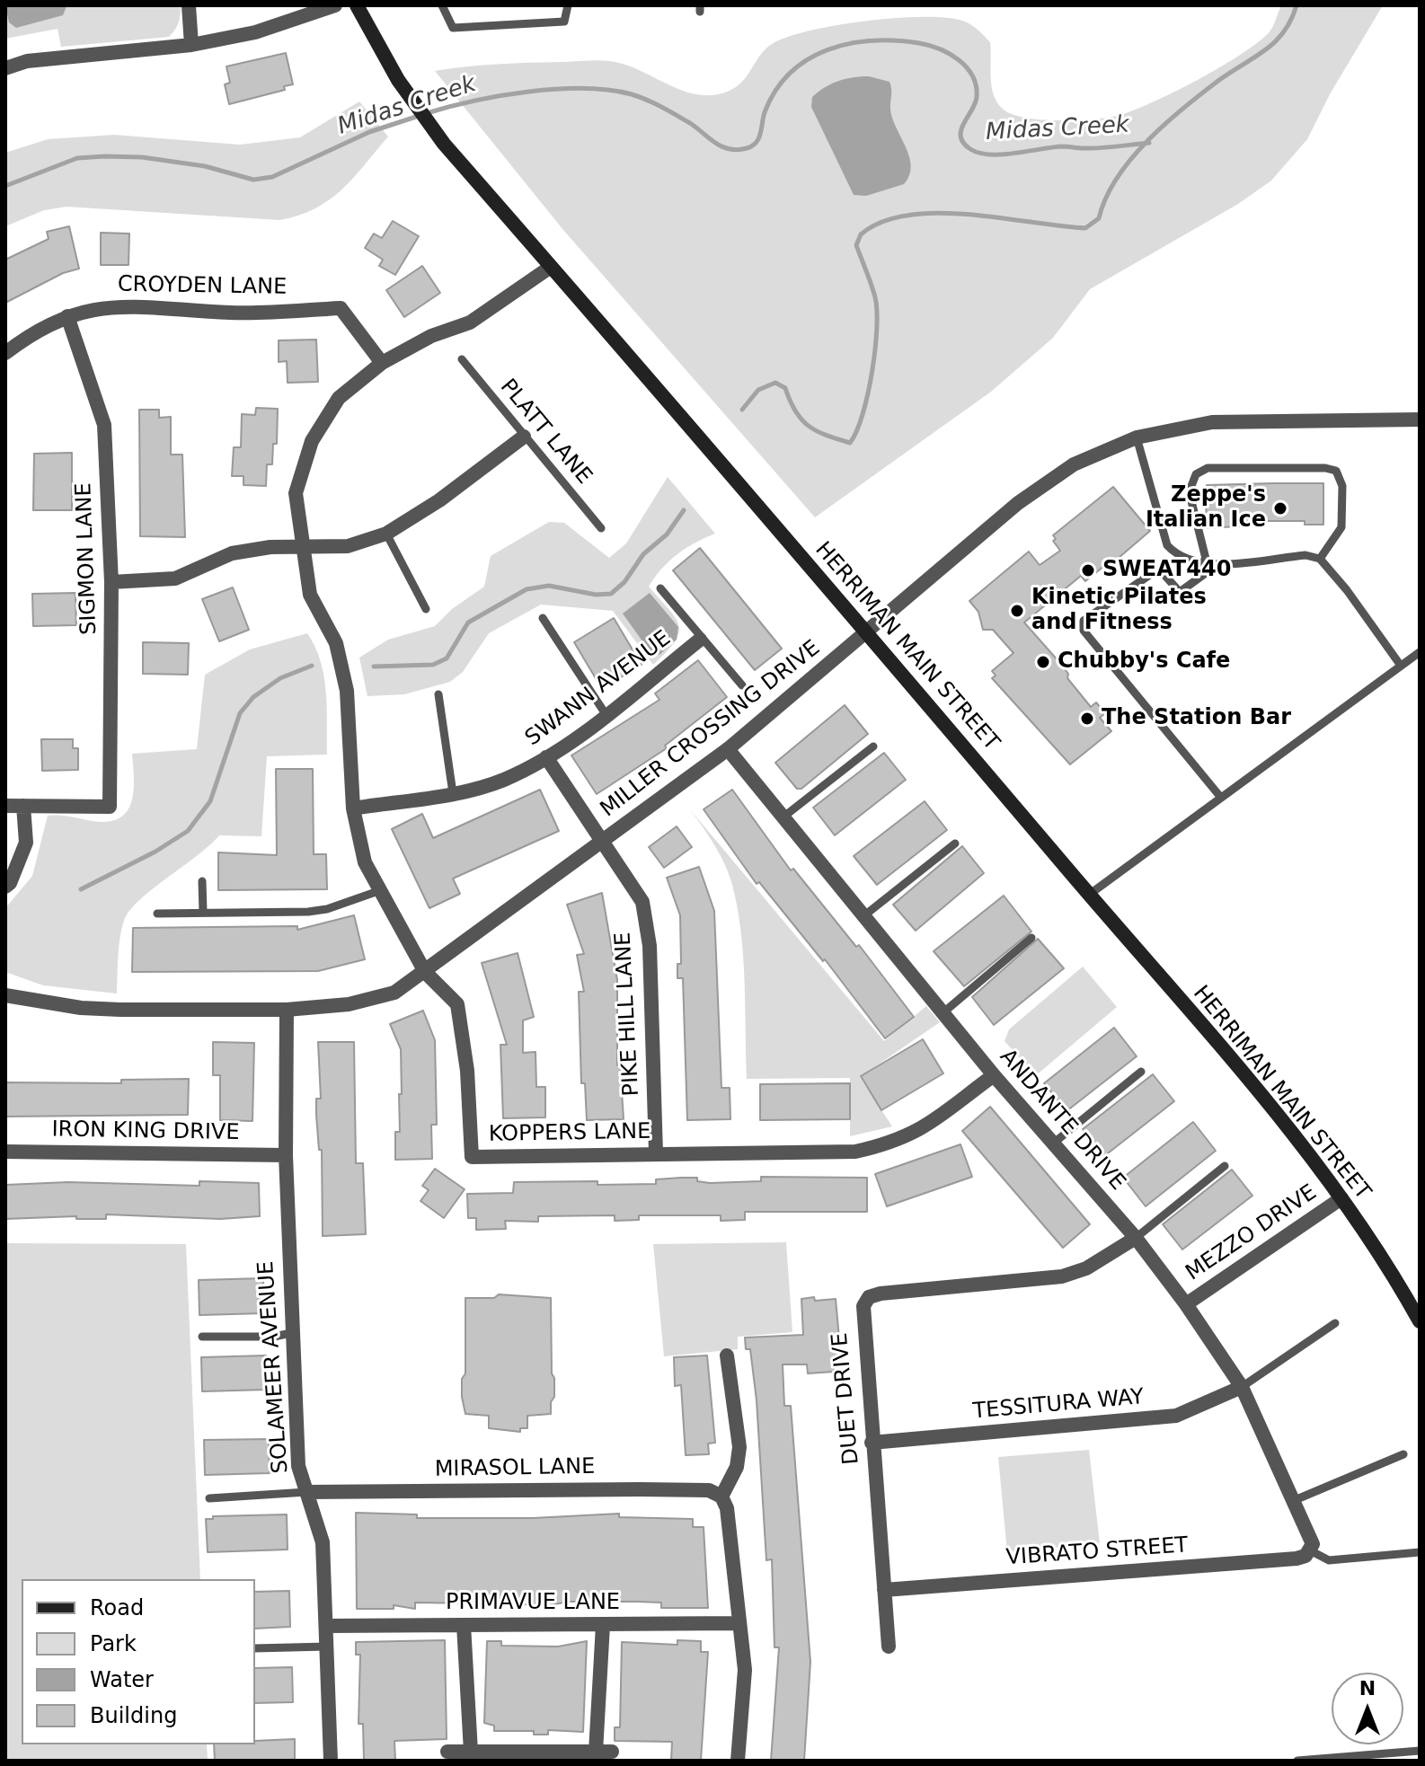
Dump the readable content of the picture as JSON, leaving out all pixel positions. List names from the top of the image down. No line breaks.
{"streets":{"main road":["HERRIMAN MAIN STREET"],"street":["CROYDEN LANE","SIGMON LANE","SWANN AVENUE","MILLER CROSSING DRIVE","PIKE HILL LANE","ANDANTE DRIVE","IRON KING DRIVE","KOPPERS LANE","MEZZO DRIVE","SOLAMEER AVENUE","DUET DRIVE","TESSITURA WAY","MIRASOL LANE","VIBRATO STREET","PRIMAVUE LANE"],"lane":["PLATT LANE"]},"crossings":[["CROYDEN LANE","SIGMON LANE"],["CROYDEN LANE","KOPPERS LANE"],["HERRIMAN MAIN STREET","MILLER CROSSING DRIVE"],["HERRIMAN MAIN STREET","KOPPERS LANE"],["HERRIMAN MAIN STREET","MEZZO DRIVE"],["SWANN AVENUE","PIKE HILL LANE"],["SWANN AVENUE","KOPPERS LANE"],["MILLER CROSSING DRIVE","PIKE HILL LANE"],["MILLER CROSSING DRIVE","ANDANTE DRIVE"],["MILLER CROSSING DRIVE","KOPPERS LANE"],["MILLER CROSSING DRIVE","SOLAMEER AVENUE"],["PIKE HILL LANE","KOPPERS LANE"],["ANDANTE DRIVE","KOPPERS LANE"],["ANDANTE DRIVE","MEZZO DRIVE"],["ANDANTE DRIVE","DUET DRIVE"],["ANDANTE DRIVE","TESSITURA WAY"],["ANDANTE DRIVE","VIBRATO STREET"],["IRON KING DRIVE","SOLAMEER AVENUE"],["SOLAMEER AVENUE","MIRASOL LANE"],["SOLAMEER AVENUE","PRIMAVUE LANE"],["DUET DRIVE","TESSITURA WAY"],["DUET DRIVE","VIBRATO STREET"]],"water":["Midas Creek"],"places":["Zeppe's Italian Ice","SWEAT440","Kinetic Pilates and Fitness","Chubby's Cafe","The Station Bar"],"legend":["Road","Park","Water","Building"],"north":"top"}
